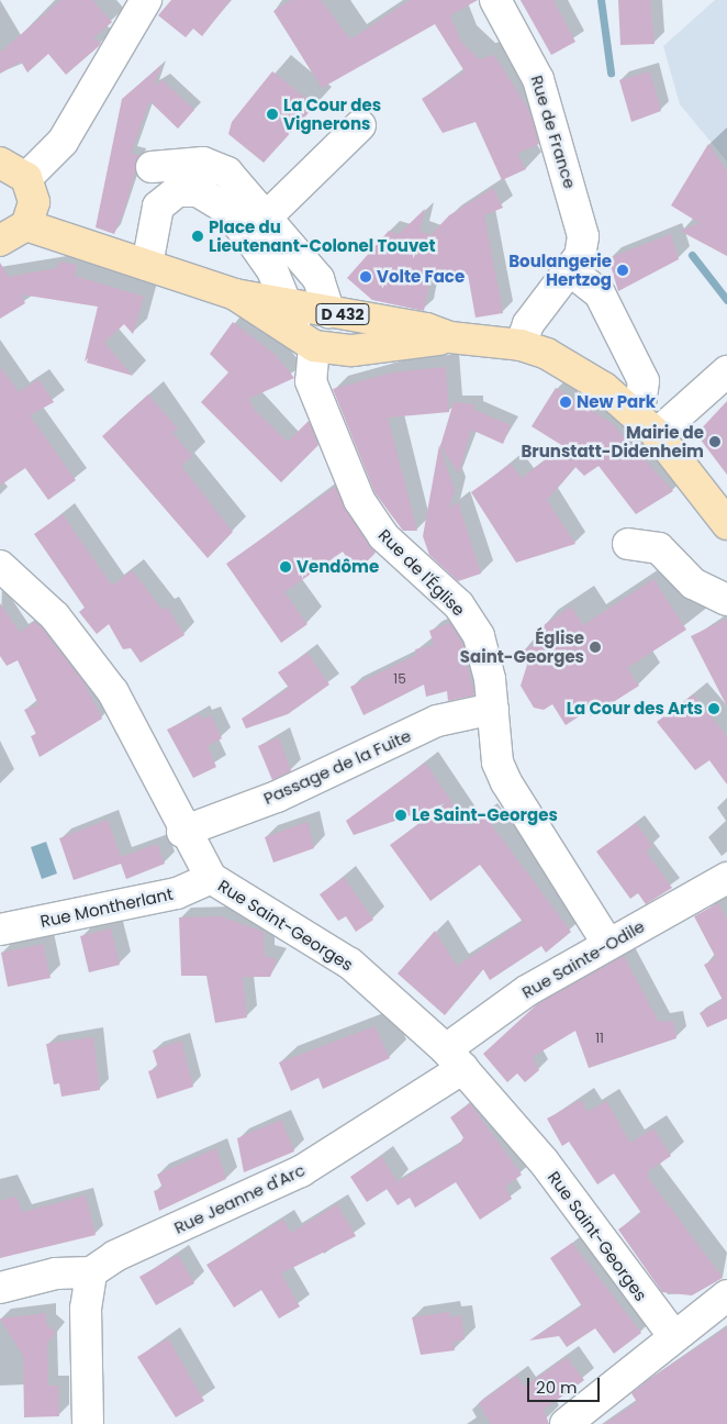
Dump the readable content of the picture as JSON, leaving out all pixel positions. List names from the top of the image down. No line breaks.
{"streets":{"main road":["D 432"],"street":["Rue de France","Rue de l'Église","Passage de la Fuite","Rue Montherlant","Rue Saint-Georges","Rue Sainte-Odile","Rue Jeanne d'Arc"]},"crossings":[["Rue de France","D 432"],["D 432","Rue de l'Église"],["Rue de l'Église","Passage de la Fuite"],["Rue de l'Église","Rue Sainte-Odile"],["Passage de la Fuite","Rue Saint-Georges"],["Rue Montherlant","Rue Saint-Georges"],["Rue Saint-Georges","Rue Sainte-Odile"],["Rue Saint-Georges","Rue Jeanne d'Arc"],["Rue Sainte-Odile","Rue Jeanne d'Arc"]],"places":["La Cour des Vignerons","Place du Lieutenant-Colonel Touvet","Boulangerie Hertzog","Volte Face","New Park","Mairie de Brunstatt-Didenheim","Vendôme","Église Saint-Georges","La Cour des Arts","Le Saint-Georges"],"house_numbers":["15","11"],"scale_bar":"20 m"}
